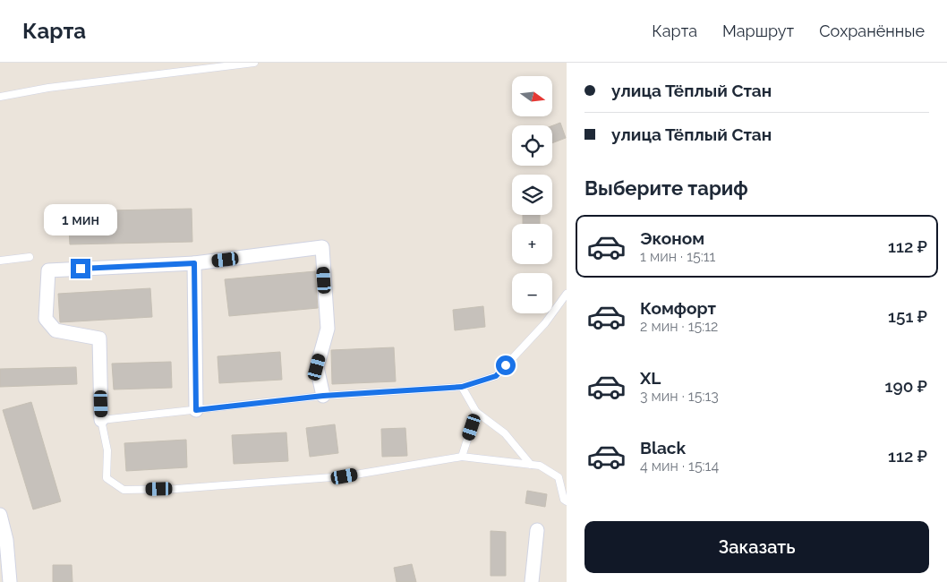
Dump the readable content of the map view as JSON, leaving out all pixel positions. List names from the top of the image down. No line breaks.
{"north":"right","page":{"header":"Карта","nav":["Карта","Маршрут","Сохранённые"],"banner":["улица Тёплый Стан","улица Тёплый Стан"],"map_buttons":["+","−"],"heading":"Выберите тариф","bubble":"1 мин","list":[{"name":"Эконом","note":"1 мин · 15:11","value":"112 ₽"},{"name":"Комфорт","note":"2 мин · 15:12","value":"151 ₽"},{"name":"XL","note":"3 мин · 15:13","value":"190 ₽"},{"name":"Black","note":"4 мин · 15:14","value":"112 ₽"}],"buttons":"Заказать"}}
